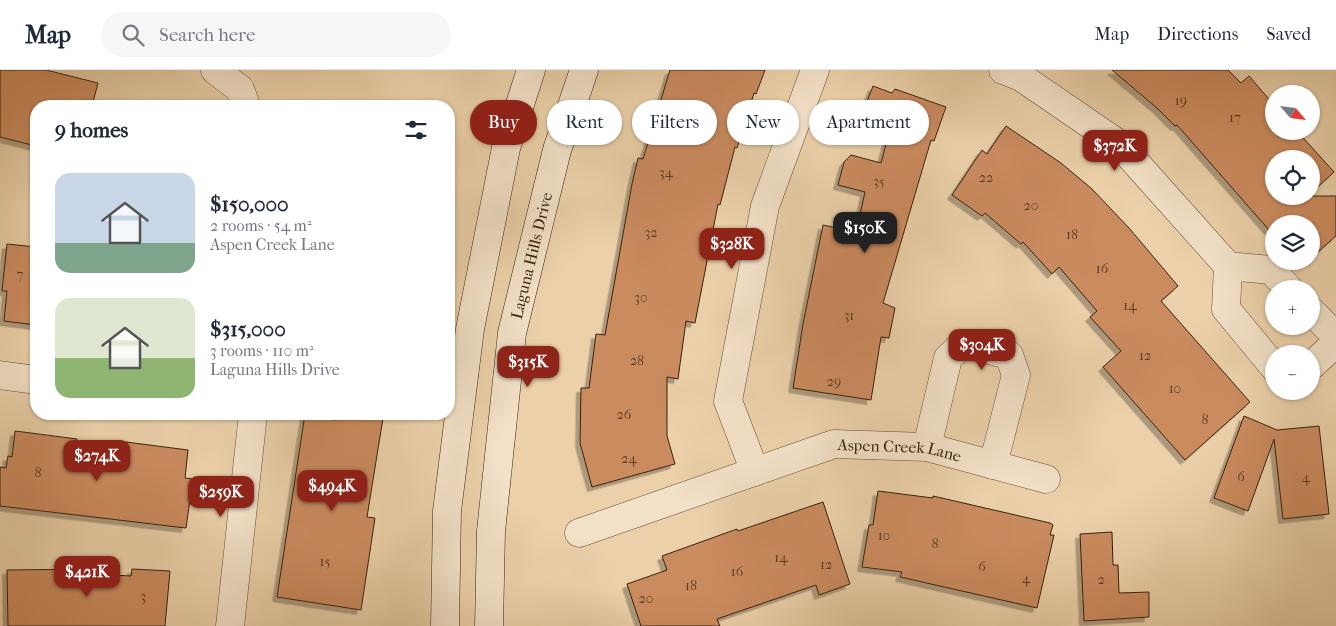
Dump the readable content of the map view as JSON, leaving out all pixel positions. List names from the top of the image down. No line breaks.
{"streets":{"street":["Laguna Hills Drive","Aspen Creek Lane"]},"house_numbers":["19","17","34","22","35","20","32","18","16","7","30","14","31","12","28","29","10","26","8","24","8","6","4","10","8","14","15","12","6","16","4","2","18","3","20"],"north":"bottom right","page":{"header":"Map","search":"Search here","nav":["Map","Directions","Saved"],"map_buttons":["+","−"],"chip":["Buy","Rent","Filters","New","Apartment"],"heading":"9 homes","price":["$372K","$150K","$328K","$304K","$315K","$274K","$494K","$259K","$421K"],"list":[{"name":"$150,000","note":"2 rooms · 54 m² · Aspen Creek Lane"},{"name":"$315,000","note":"3 rooms · 110 m² · Laguna Hills Drive"}]}}
